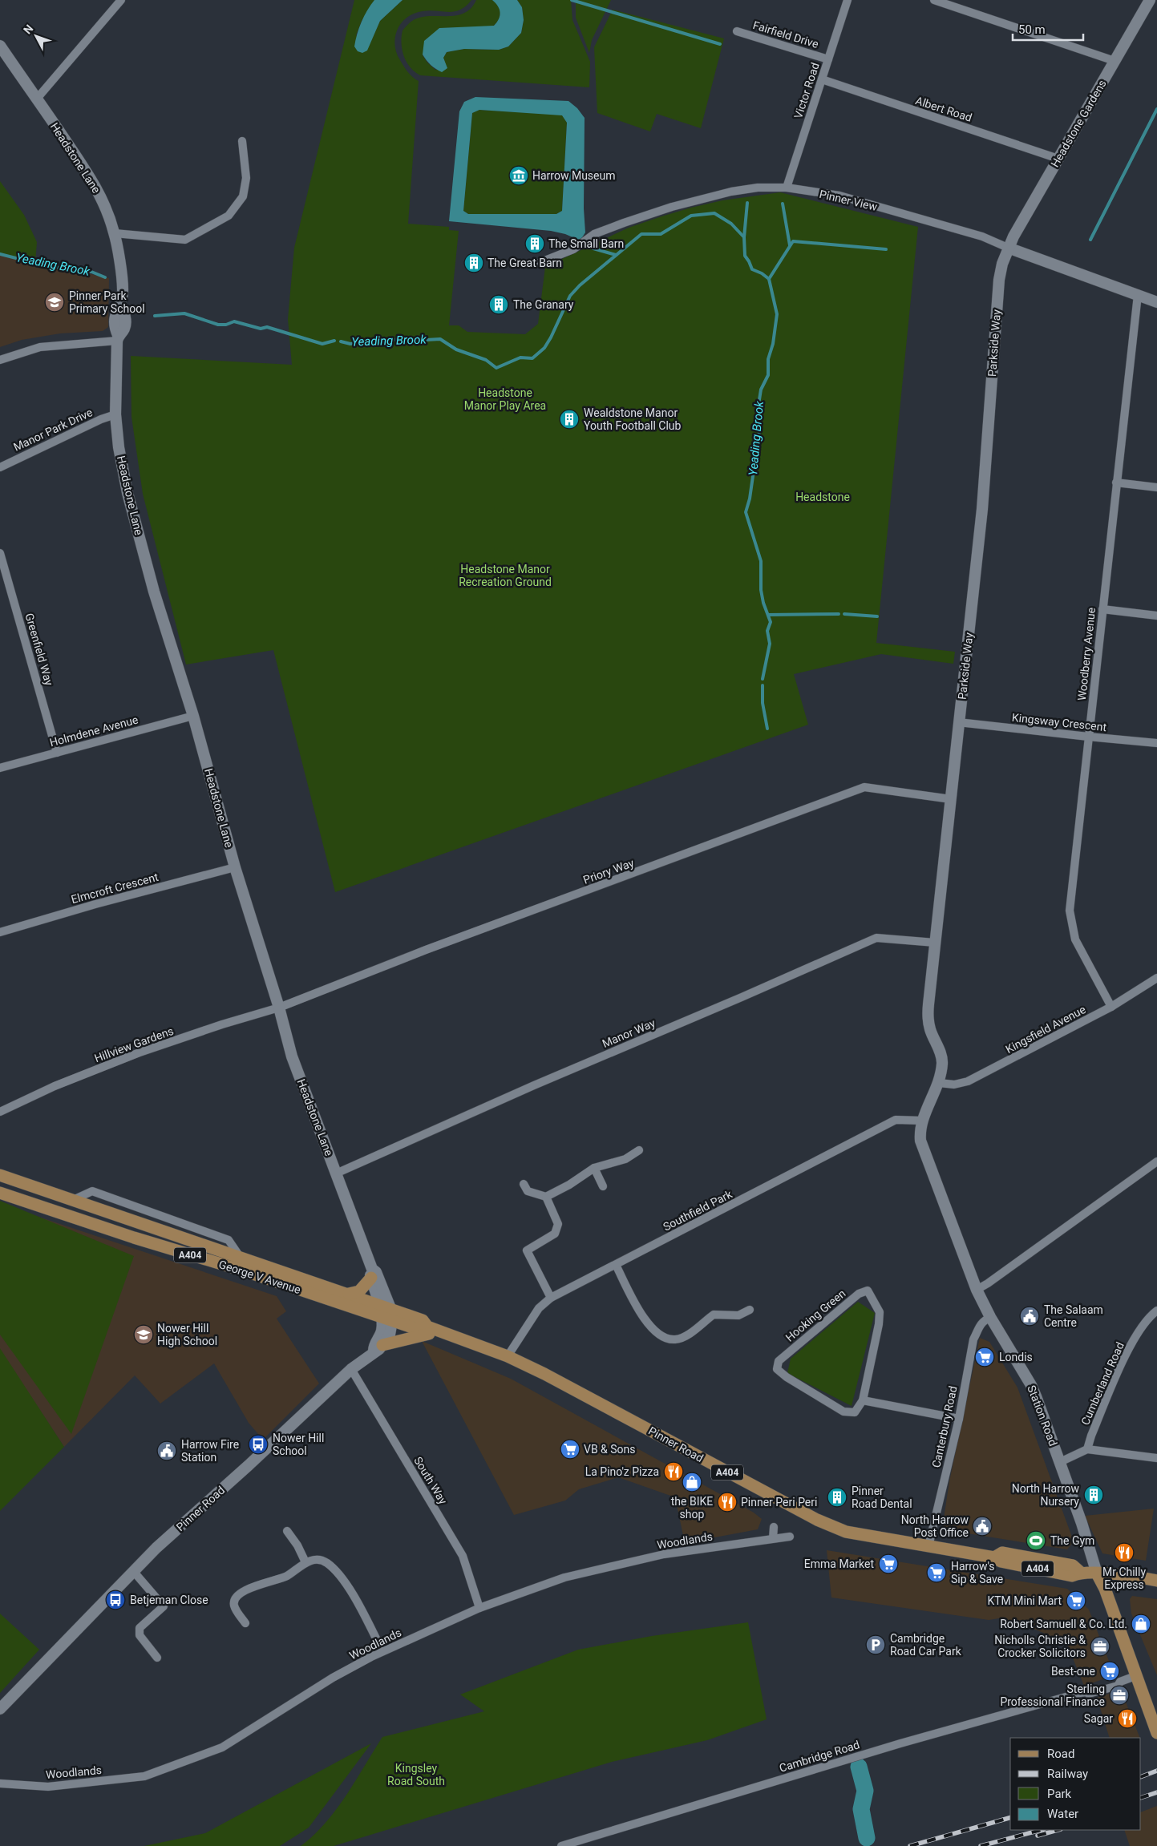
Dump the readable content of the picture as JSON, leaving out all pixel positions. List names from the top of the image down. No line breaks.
{"streets":{"main road":["A404","George V Avenue","Station Road","Pinner Road"],"street":["Fairfield Drive","Victor Road","Albert Road","Headstone Gardens","Headstone Lane","Pinner View","Parkside Way","Manor Park Drive","Greenfield Way","Woodberry Avenue","Kingsway Crescent","Holmdene Avenue","Priory Way","Elmcroft Crescent","Kingsfield Avenue","Manor Way","Hillview Gardens","Southfield Park","Hooking Green","Cumberland Road","Canterbury Road","South Way","Woodlands","Cambridge Road"]},"crossings":[["Fairfield Drive","Victor Road"],["Victor Road","Albert Road"],["Victor Road","Pinner View"],["Albert Road","Headstone Gardens"],["Headstone Gardens","Pinner View"],["Headstone Gardens","Parkside Way"],["Headstone Lane","Manor Park Drive"],["Headstone Lane","Holmdene Avenue"],["Headstone Lane","Priory Way"],["Headstone Lane","Elmcroft Crescent"],["Headstone Lane","Manor Way"],["Headstone Lane","Hillview Gardens"],["Headstone Lane","George V Avenue"],["Headstone Lane","Pinner Road"],["Pinner View","Parkside Way"],["Pinner View","Woodberry Avenue"],["Parkside Way","Kingsway Crescent"],["Parkside Way","Priory Way"],["Parkside Way","Kingsfield Avenue"],["Parkside Way","Manor Way"],["Parkside Way","Station Road"],["Greenfield Way","Holmdene Avenue"],["Woodberry Avenue","Kingsway Crescent"],["Woodberry Avenue","Kingsfield Avenue"],["Priory Way","Hillview Gardens"],["Kingsfield Avenue","Station Road"],["Southfield Park","Station Road"],["Southfield Park","Pinner Road"],["George V Avenue","Pinner Road"],["Station Road","Canterbury Road"],["Station Road","Pinner Road"],["Station Road","Cambridge Road"],["Canterbury Road","Pinner Road"],["Pinner Road","South Way"],["South Way","Woodlands"]],"water":["Yeading Brook"],"parks":["Headstone Manor Play Area","Headstone","Headstone Manor Recreation Ground","Kingsley Road South"],"places":{"museum":["Harrow Museum"],"building":["The Small Barn","The Great Barn","The Granary","Wealdstone Manor Youth Football Club","North Harrow Nursery","Pinner Road Dental"],"school or university":["Pinner Park Primary School","Nower Hill High School"],"public building":["The Salaam Centre","Harrow Fire Station","North Harrow Post Office"],"supermarket":["Londis","VB & Sons","Emma Market","Harrow's Sip & Save","KTM Mini Mart","Best-one"],"bus stop":["Nower Hill School","Betjeman Close"],"restaurant":["La Pino'z Pizza","Pinner Peri Peri","Mr Chilly Express","Sagar"],"shop":["the BIKE shop","Robert Samuell & Co. Ltd."],"sports":["The Gym"],"parking":["Cambridge Road Car Park"],"office":["Nicholls Christie & Crocker Solicitors","Sterling Professional Finance"]},"legend":["Road","Railway","Park","Water"],"scale_bar":"50 m","north":"top left"}
